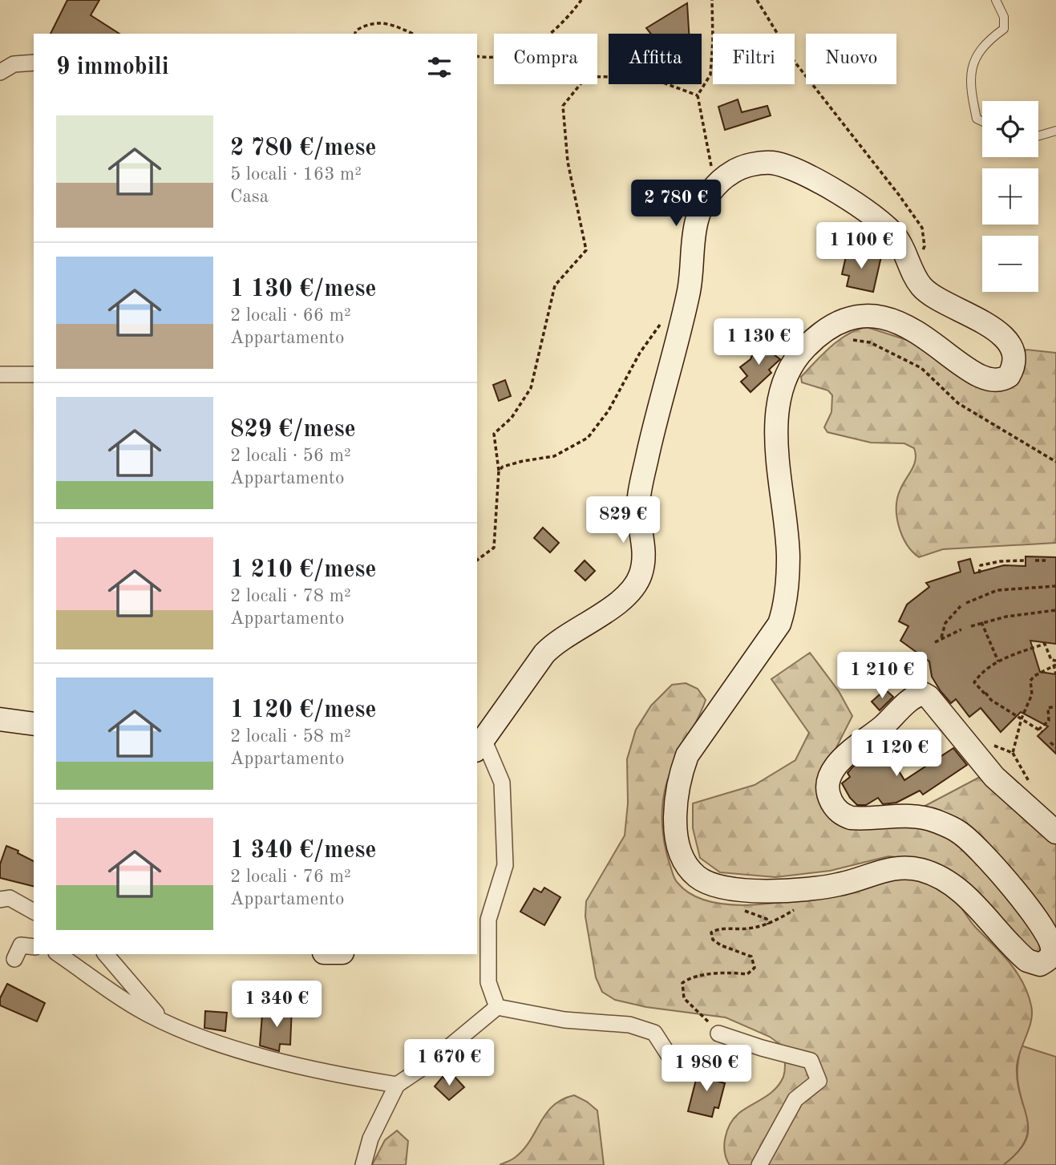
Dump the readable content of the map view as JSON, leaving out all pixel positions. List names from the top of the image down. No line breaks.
{"page":{"chip":["Compra","Affitta","Filtri","Nuovo"],"heading":"9 immobili","map_buttons":["+","−"],"list":[{"name":"2 780 €/mese","note":"5 locali · 163 m² · Casa"},{"name":"1 130 €/mese","note":"2 locali · 66 m² · Appartamento"},{"name":"829 €/mese","note":"2 locali · 56 m² · Appartamento"},{"name":"1 210 €/mese","note":"2 locali · 78 m² · Appartamento"},{"name":"1 120 €/mese","note":"2 locali · 58 m² · Appartamento"},{"name":"1 340 €/mese","note":"2 locali · 76 m² · Appartamento"}],"price":["2 780 €","1 100 €","1 130 €","829 €","1 210 €","1 120 €","1 340 €","1 670 €","1 980 €"]}}
